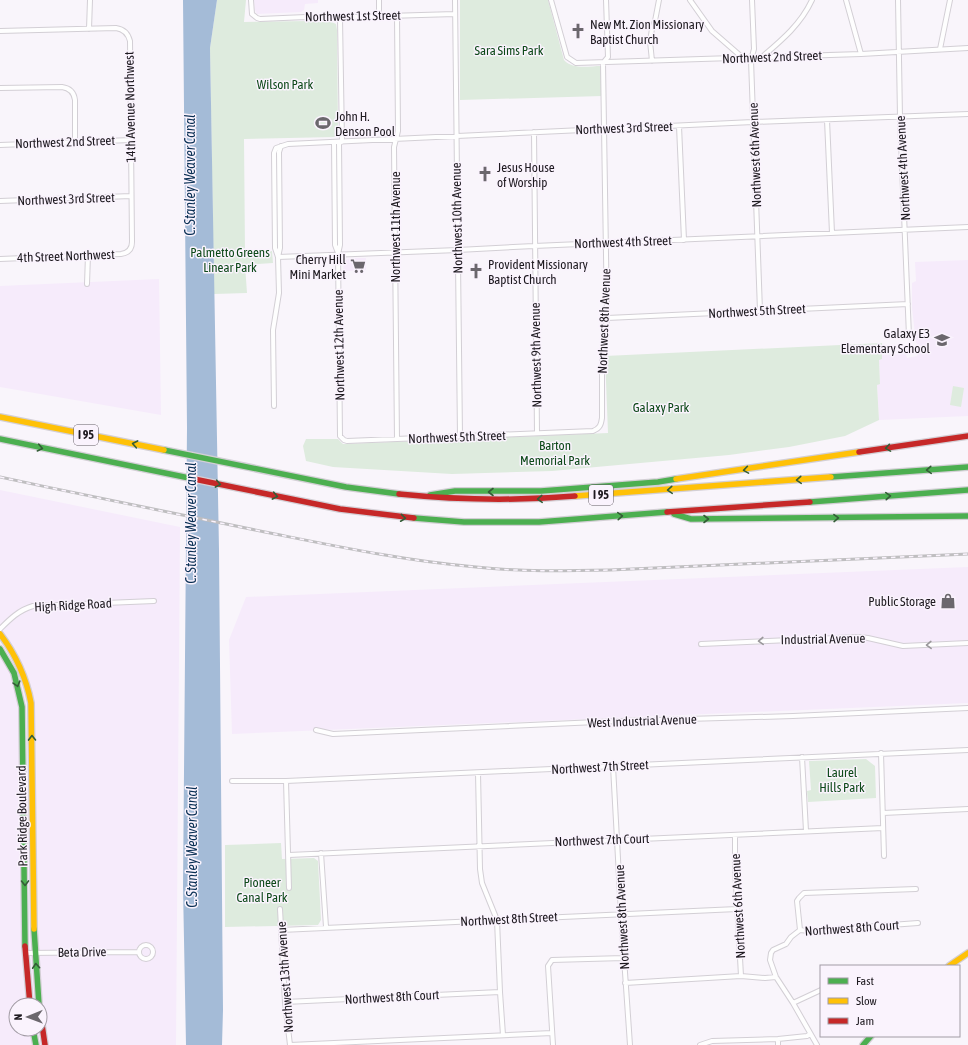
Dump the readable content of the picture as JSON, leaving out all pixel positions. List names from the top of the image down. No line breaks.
{"streets":{"main road":["I 95","Park Ridge Boulevard"],"street":["Northwest 1st Street","Northwest 2nd Street","14th Avenue Northwest","Northwest 3rd Street","Northwest 6th Avenue","Northwest 4th Avenue","Northwest 10th Avenue","Northwest 11th Avenue","Northwest 4th Street","4th Street Northwest","Northwest 5th Street","Northwest 8th Avenue","Northwest 12th Avenue","Northwest 9th Avenue","High Ridge Road","Industrial Avenue","West Industrial Avenue","Northwest 7th Street","Northwest 7th Court","Northwest 8th Street","Northwest 8th Court","Beta Drive","Northwest 13th Avenue"]},"crossings":[["Northwest 1st Street","Northwest 10th Avenue"],["Northwest 1st Street","Northwest 11th Avenue"],["Northwest 1st Street","Northwest 12th Avenue"],["Northwest 2nd Street","14th Avenue Northwest"],["Northwest 2nd Street","Northwest 6th Avenue"],["Northwest 2nd Street","Northwest 4th Avenue"],["Northwest 2nd Street","Northwest 8th Avenue"],["14th Avenue Northwest","Northwest 3rd Street"],["14th Avenue Northwest","4th Street Northwest"],["Northwest 3rd Street","Northwest 6th Avenue"],["Northwest 3rd Street","Northwest 4th Avenue"],["Northwest 3rd Street","Northwest 10th Avenue"],["Northwest 3rd Street","Northwest 11th Avenue"],["Northwest 3rd Street","Northwest 4th Street"],["Northwest 3rd Street","Northwest 8th Avenue"],["Northwest 3rd Street","Northwest 12th Avenue"],["Northwest 3rd Street","Northwest 9th Avenue"],["Northwest 6th Avenue","Northwest 4th Street"],["Northwest 6th Avenue","Northwest 5th Street"],["Northwest 6th Avenue","Northwest 7th Court"],["Northwest 6th Avenue","Northwest 8th Street"],["Northwest 4th Avenue","Northwest 4th Street"],["Northwest 4th Avenue","Northwest 5th Street"],["Northwest 10th Avenue","Northwest 4th Street"],["Northwest 10th Avenue","Northwest 5th Street"],["Northwest 11th Avenue","Northwest 4th Street"],["Northwest 11th Avenue","Northwest 5th Street"],["Northwest 4th Street","Northwest 8th Avenue"],["Northwest 4th Street","Northwest 12th Avenue"],["Northwest 4th Street","Northwest 9th Avenue"],["Northwest 5th Street","Northwest 8th Avenue"],["Northwest 5th Street","Northwest 12th Avenue"],["Northwest 5th Street","Northwest 9th Avenue"],["Northwest 8th Avenue","Northwest 7th Street"],["Northwest 8th Avenue","Northwest 7th Court"],["Northwest 8th Avenue","Northwest 8th Street"],["Park Ridge Boulevard","Beta Drive"],["Northwest 8th Street","Northwest 13th Avenue"],["Northwest 8th Court","Northwest 13th Avenue"]],"one_way":["Industrial Avenue"],"water":["C. Stanley Weaver Canal"],"parks":["Sara Sims Park","Wilson Park","Palmetto Greens Linear Park","Galaxy Park","Barton Memorial Park","Laurel Hills Park","Pioneer Canal Park"],"places":{"church":["New Mt. Zion Missionary Baptist Church","Jesus House of Worship","Provident Missionary Baptist Church"],"sports":["John H. Denson Pool"],"supermarket":["Cherry Hill Mini Market"],"school or university":["Galaxy E3 Elementary School"],"shop":["Public Storage"]},"legend":["Fast","Slow","Jam"],"north":"left"}
